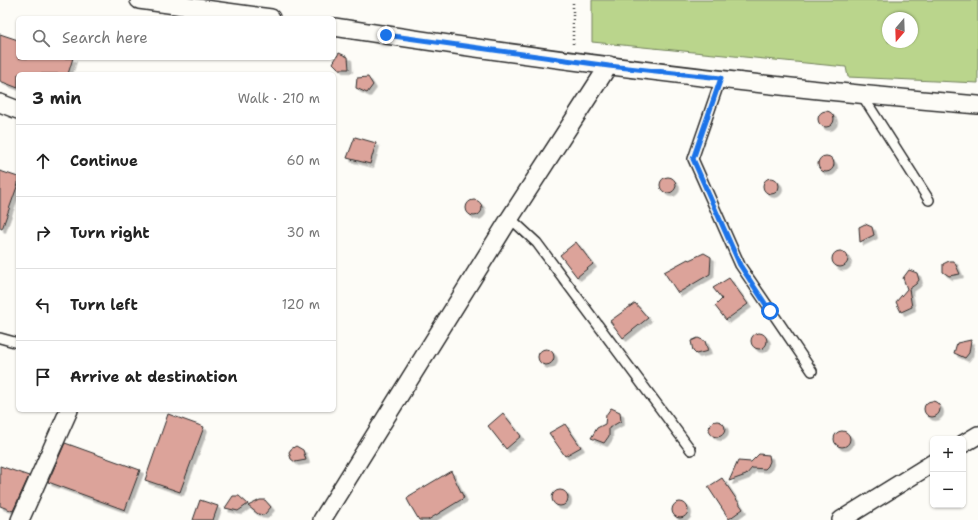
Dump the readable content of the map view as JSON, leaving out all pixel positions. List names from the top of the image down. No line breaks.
{"north":"bottom","page":{"search":"Search here","heading":["3 min","Walk · 210 m"],"list":[["Continue","60 m"],["Turn right","30 m"],["Turn left","120 m"],"Arrive at destination"],"map_buttons":["+","−"]}}
